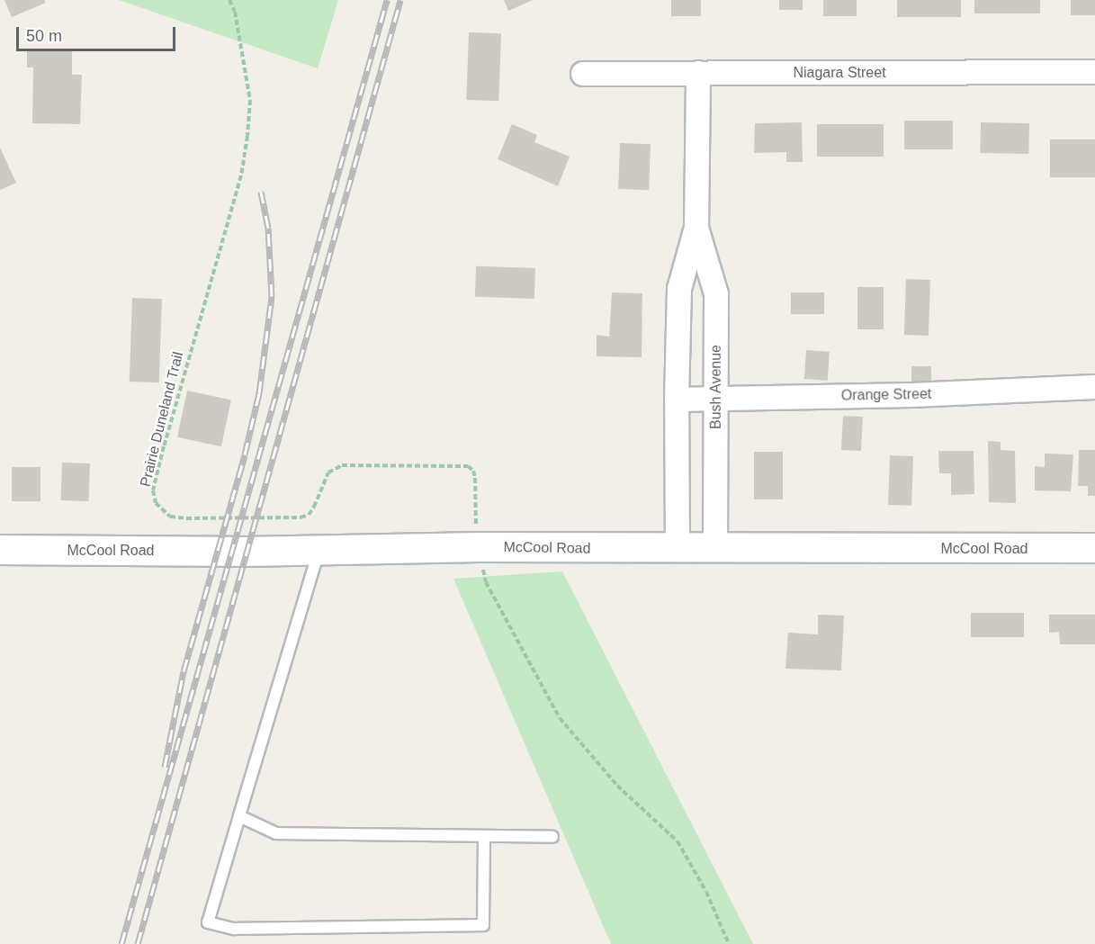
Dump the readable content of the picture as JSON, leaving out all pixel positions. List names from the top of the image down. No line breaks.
{"streets":{"street":["Niagara Street","Bush Avenue","Orange Street","McCool Road"],"path":["Prairie Duneland Trail"]},"crossings":[["Niagara Street","Bush Avenue"],["Bush Avenue","Orange Street"],["Bush Avenue","McCool Road"],["Prairie Duneland Trail","McCool Road"]],"scale_bar":"50 m"}
